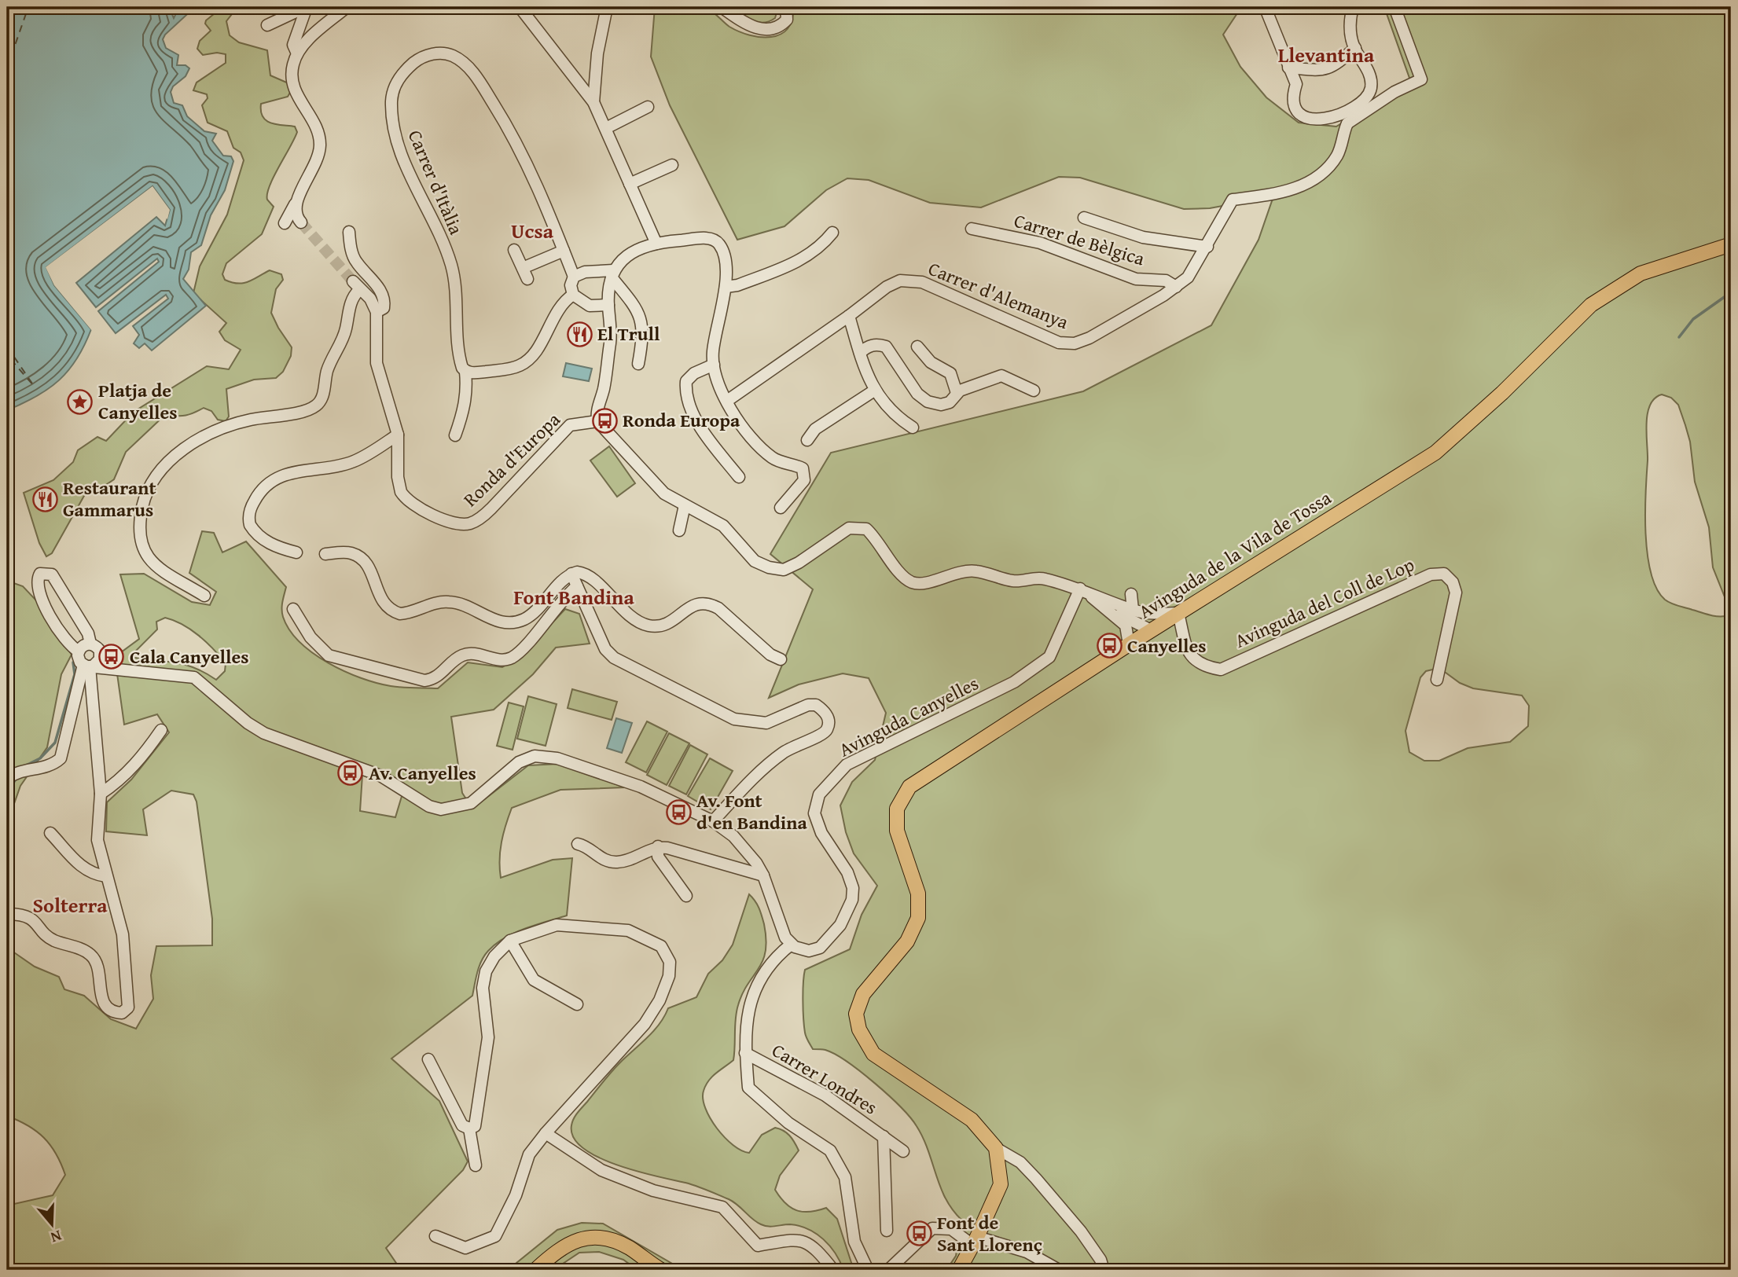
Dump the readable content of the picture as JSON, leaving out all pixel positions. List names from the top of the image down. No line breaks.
{"streets":{"main road":["Avinguda de la Vila de Tossa"],"street":["Carrer d'Itàlia","Carrer de Bèlgica","Carrer d'Alemanya","Ronda d'Europa","Avinguda del Coll de Lop","Avinguda Canyelles","Carrer Londres"]},"crossings":[["Carrer de Bèlgica","Carrer d'Alemanya"],["Avinguda de la Vila de Tossa","Avinguda del Coll de Lop"]],"districts":["Llevantina","Ucsa","Font Bandina","Solterra"],"places":{"restaurant":["El Trull","Restaurant Gammarus"],"place":["Platja de Canyelles"],"bus stop":["Ronda Europa","Canyelles","Cala Canyelles","Av. Canyelles","Av. Font d'en Bandina","Font de Sant Llorenç"]},"north":"bottom"}
